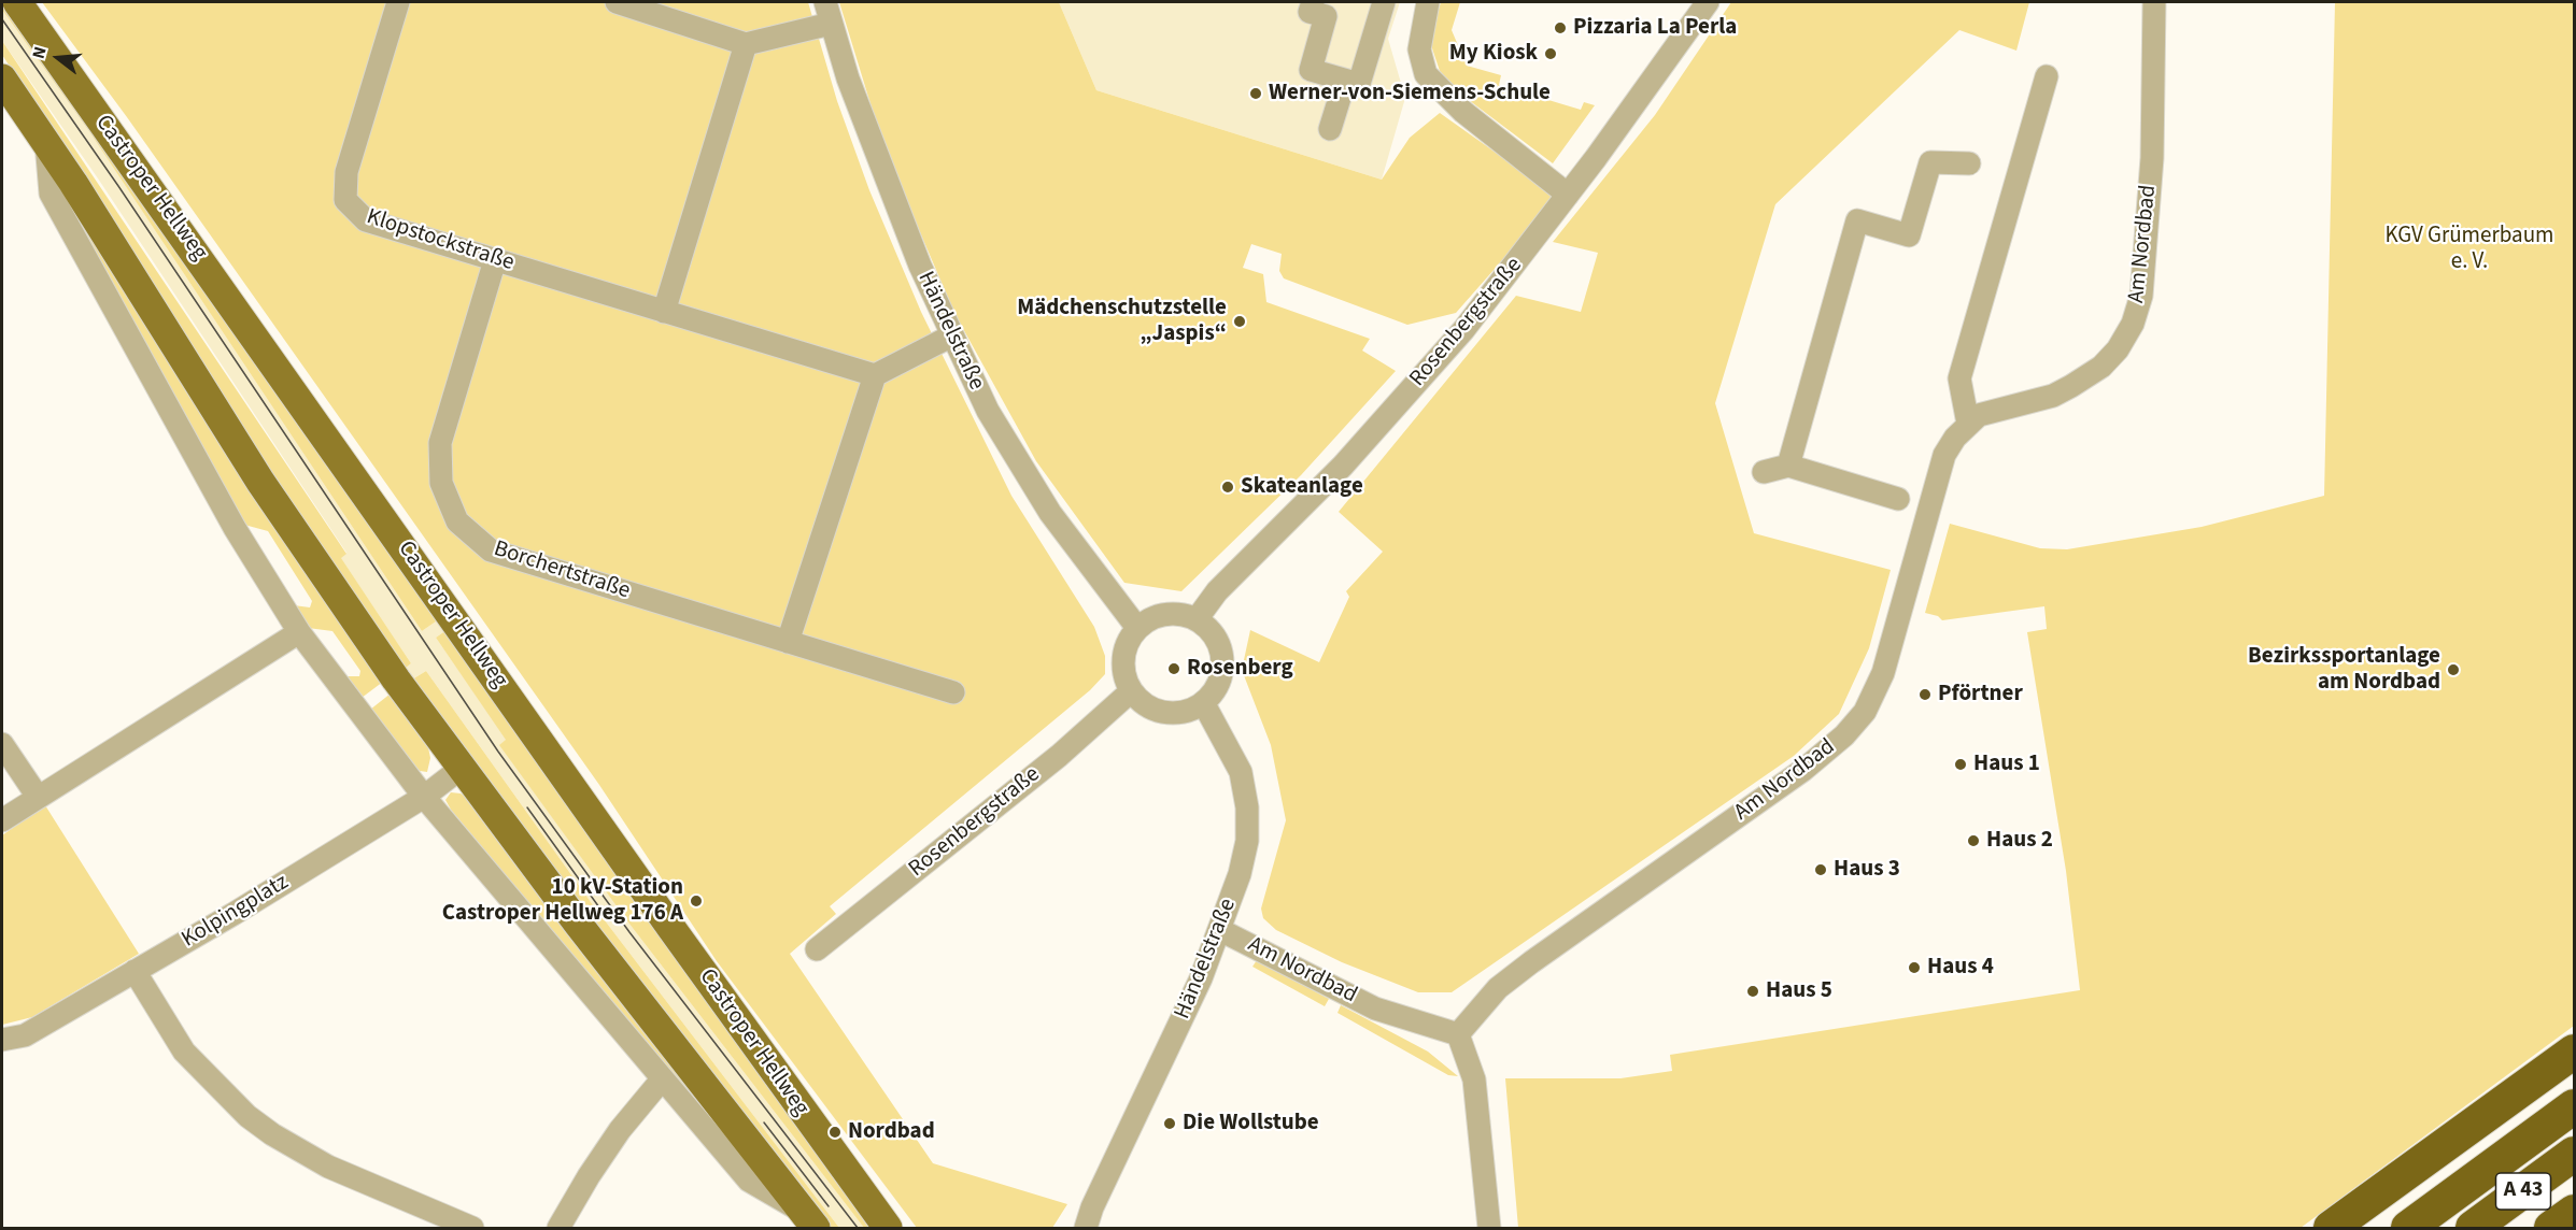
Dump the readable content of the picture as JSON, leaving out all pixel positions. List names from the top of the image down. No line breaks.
{"streets":{"highway":["A 43"],"main road":["Castroper Hellweg"],"street":["Klopstockstraße","Am Nordbad","Rosenbergstraße","Händelstraße","Borchertstraße","Kolpingplatz"]},"crossings":[["Klopstockstraße","Borchertstraße"],["Am Nordbad","Händelstraße"],["Rosenbergstraße","Händelstraße"]],"parks":["KGV Grümerbaum e. V."],"places":["Pizzaria La Perla","My Kiosk","Werner-von-Siemens-Schule","Mädchenschutzstelle „Jaspis“","Skateanlage","Rosenberg","Bezirkssportanlage am Nordbad","Pförtner","Haus 1","Haus 2","Haus 3","10 kV-Station Castroper Hellweg 176 A","Haus 4","Haus 5","Die Wollstube","Nordbad"],"north":"left"}
